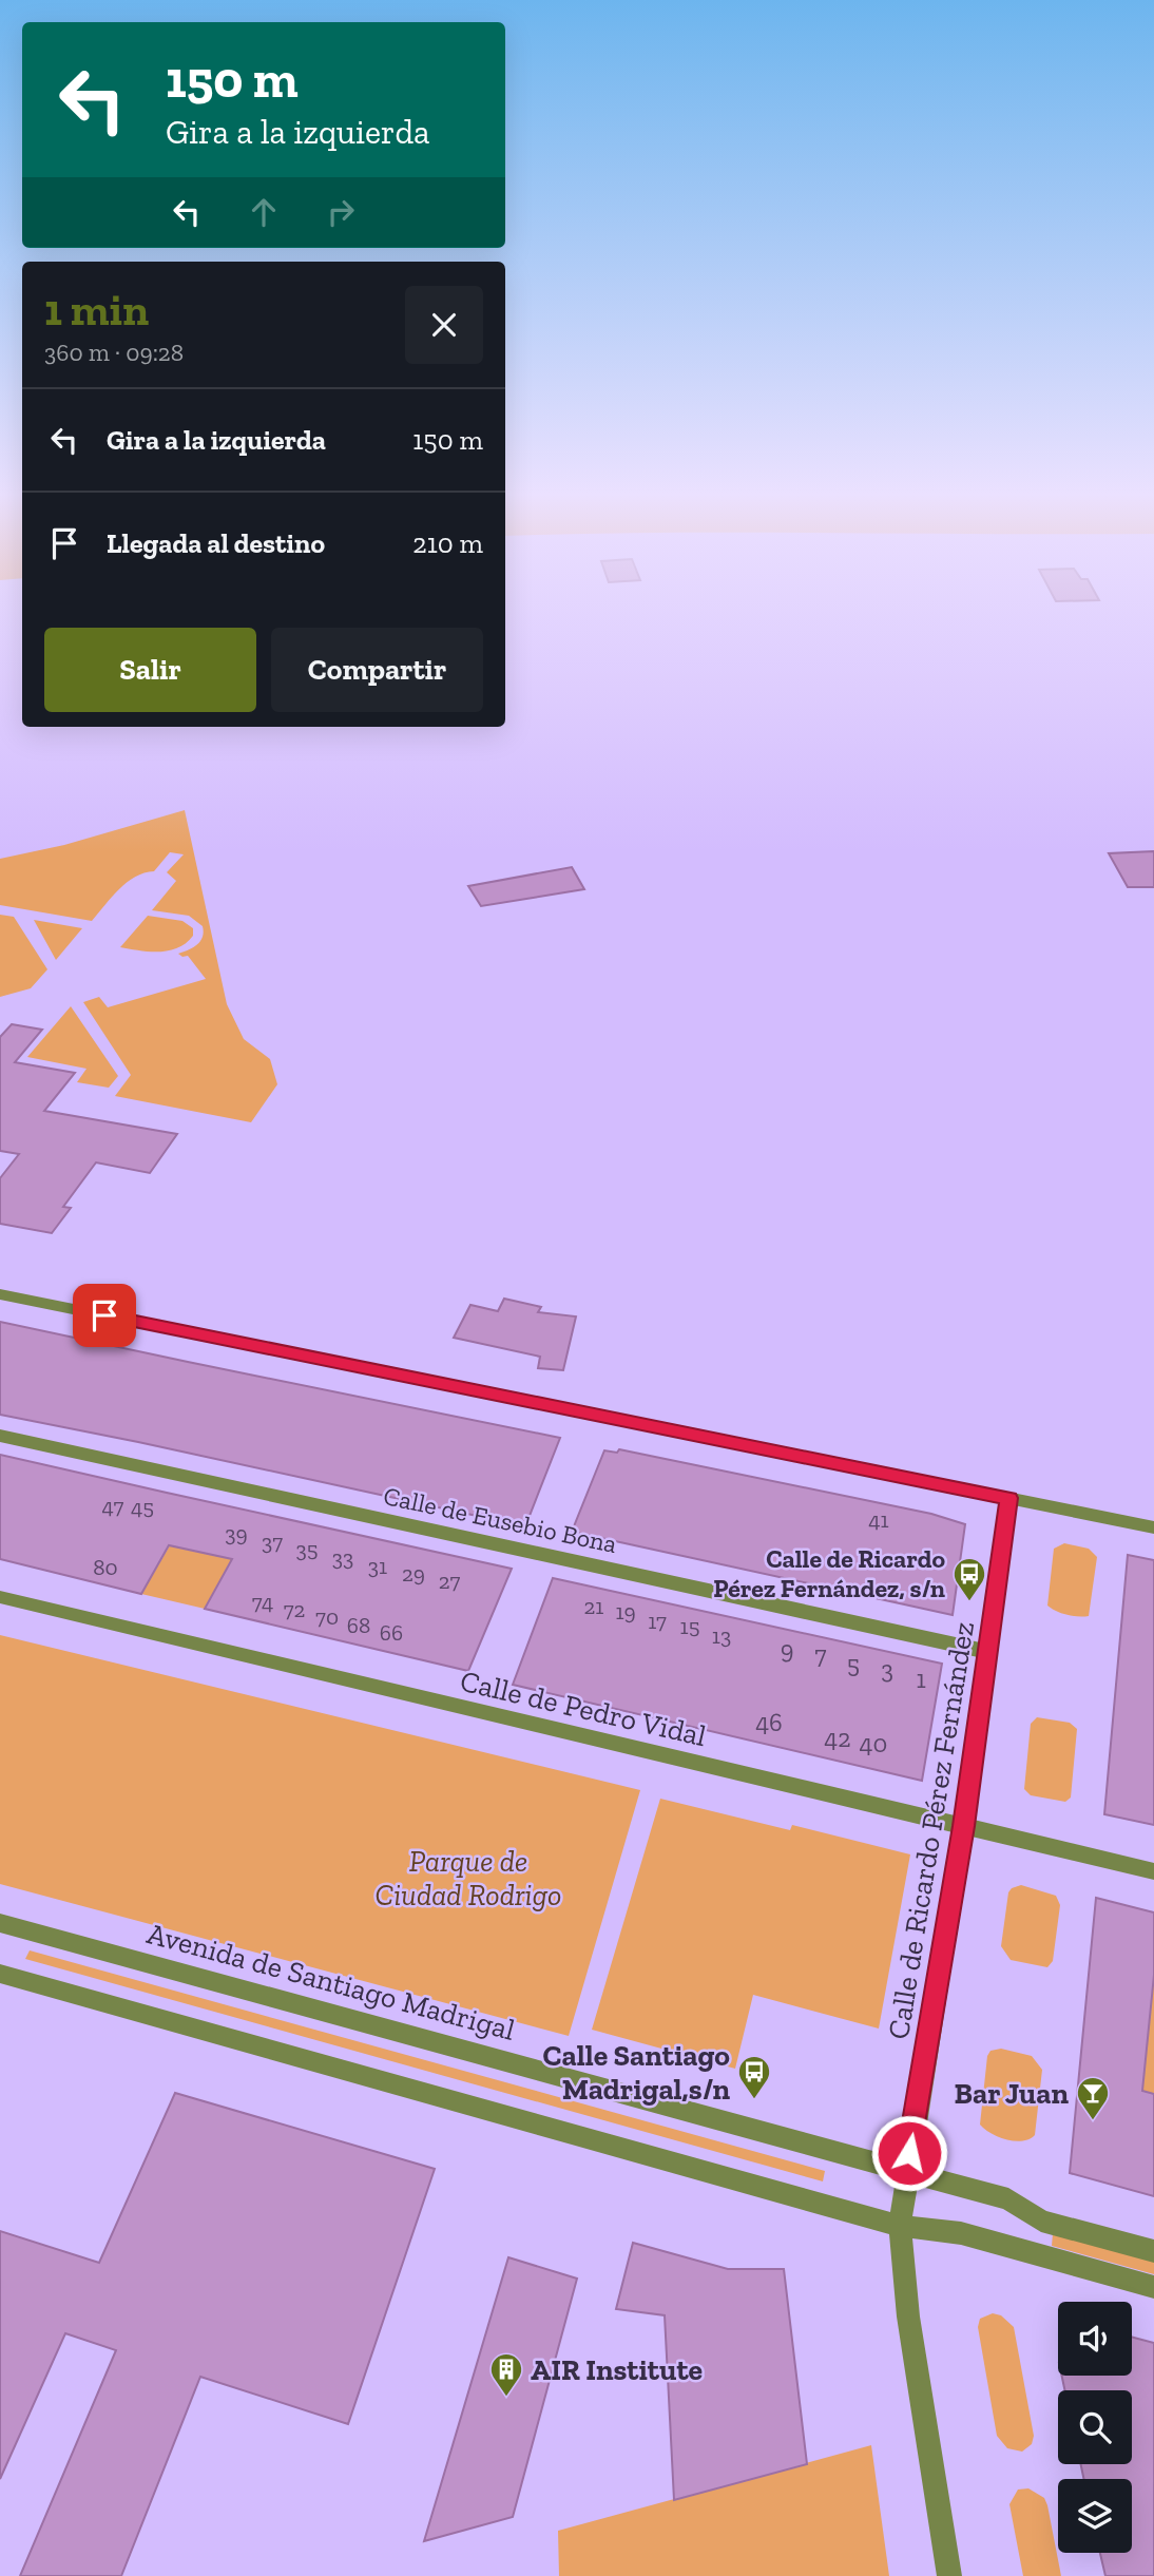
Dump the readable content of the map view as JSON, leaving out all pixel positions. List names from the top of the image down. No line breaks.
{"streets":{"street":["Calle de Eusebio Bona","Calle de Pedro Vidal","Calle de Ricardo Pérez Fernández","Avenida de Santiago Madrigal"]},"crossings":[["Calle de Eusebio Bona","Calle de Ricardo Pérez Fernández"],["Calle de Pedro Vidal","Calle de Ricardo Pérez Fernández"],["Calle de Ricardo Pérez Fernández","Avenida de Santiago Madrigal"]],"parks":["Parque de Ciudad Rodrigo"],"places":{"bus stop":["Calle de Ricardo Pérez Fernández, s/n","Calle Santiago Madrigal,s/n"],"bar":["Bar Juan"],"building":["AIR Institute"]},"house_numbers":["47","45","41","39","37","35","33","31","80","29","27","74","21","72","19","70","17","68","15","66","13","9","7","5","3","1","46","42","40"],"page":{"turn":["150 m","Gira a la izquierda"],"heading":["1 min","360 m · 09:28"],"list":[{"name":"Gira a la izquierda","value":"150 m"},{"name":"Llegada al destino","value":"210 m"}],"buttons":["Salir","Compartir"]}}
